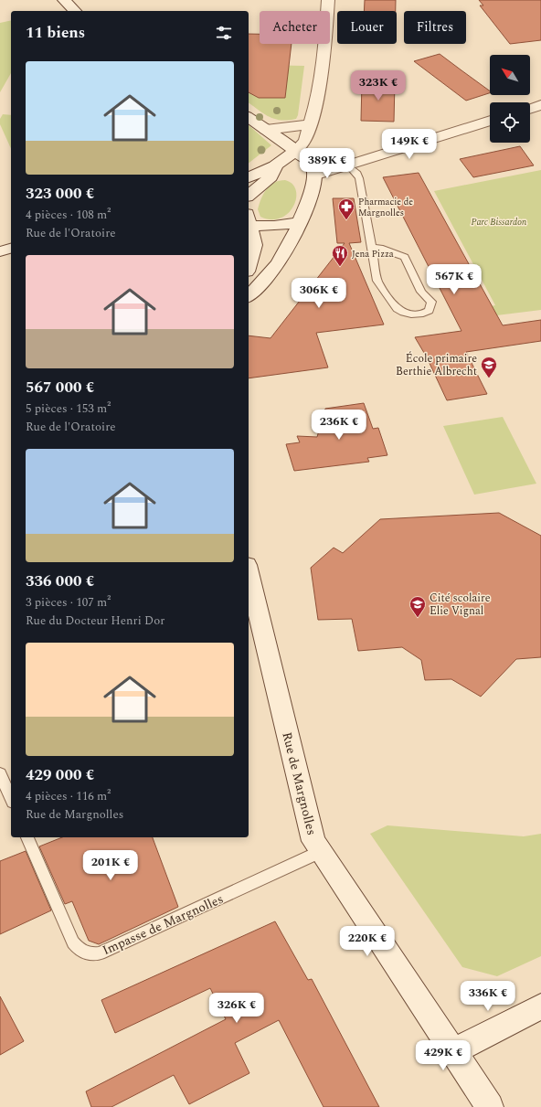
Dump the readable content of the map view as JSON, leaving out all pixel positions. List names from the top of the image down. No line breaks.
{"streets":{"street":["Rue de Margnolles"],"lane":["Impasse de Margnolles"]},"crossings":[["Rue de Margnolles","Impasse de Margnolles"]],"parks":["Parc Bissardon"],"places":{"pharmacy":["Pharmacie de Margnolles"],"restaurant":["Jena Pizza"],"school or university":["École primaire Berthie Albrecht","Cité scolaire Elie Vignal"]},"north":"top left","page":{"chip":["Acheter","Louer","Filtres"],"heading":"11 biens","list":[{"name":"323 000 €","note":"4 pièces · 108 m² · Rue de l'Oratoire"},{"name":"567 000 €","note":"5 pièces · 153 m² · Rue de l'Oratoire"},{"name":"336 000 €","note":"3 pièces · 107 m² · Rue du Docteur Henri Dor"},{"name":"429 000 €","note":"4 pièces · 116 m² · Rue de Margnolles"}],"price":["323K €","149K €","389K €","567K €","306K €","236K €","201K €","220K €","336K €","326K €","429K €"]}}
